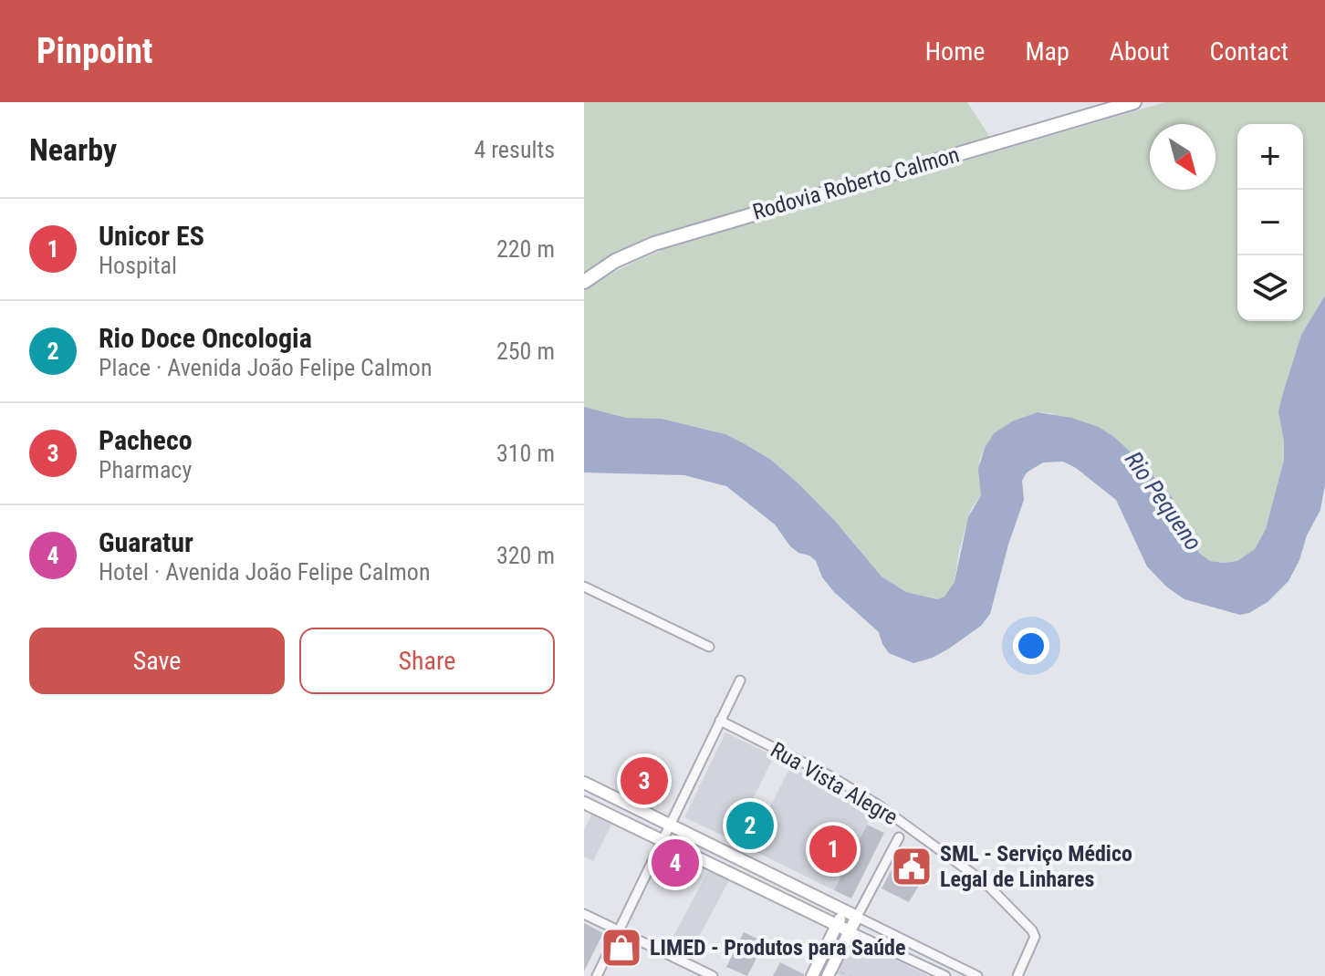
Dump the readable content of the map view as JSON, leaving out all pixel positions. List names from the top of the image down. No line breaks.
{"streets":{"main road":["Rodovia Roberto Calmon"],"street":["Rua Vista Alegre"]},"water":["Rio Pequeno"],"places":{"public building":["SML - Serviço Médico Legal de Linhares"],"shop":["LIMED - Produtos para Saúde"]},"north":"bottom right","page":{"header":"Pinpoint","nav":["Home","Map","About","Contact"],"heading":["Nearby","4 results"],"map_buttons":["+","−"],"list":[{"mark":"1","name":"Unicor ES","note":"Hospital","value":"220 m"},{"mark":"2","name":"Rio Doce Oncologia","note":"Place · Avenida João Felipe Calmon","value":"250 m"},{"mark":"3","name":"Pacheco","note":"Pharmacy","value":"310 m"},{"mark":"4","name":"Guaratur","note":"Hotel · Avenida João Felipe Calmon","value":"320 m"}],"buttons":["Save","Share"],"pins":["3","2","1","4"]}}
